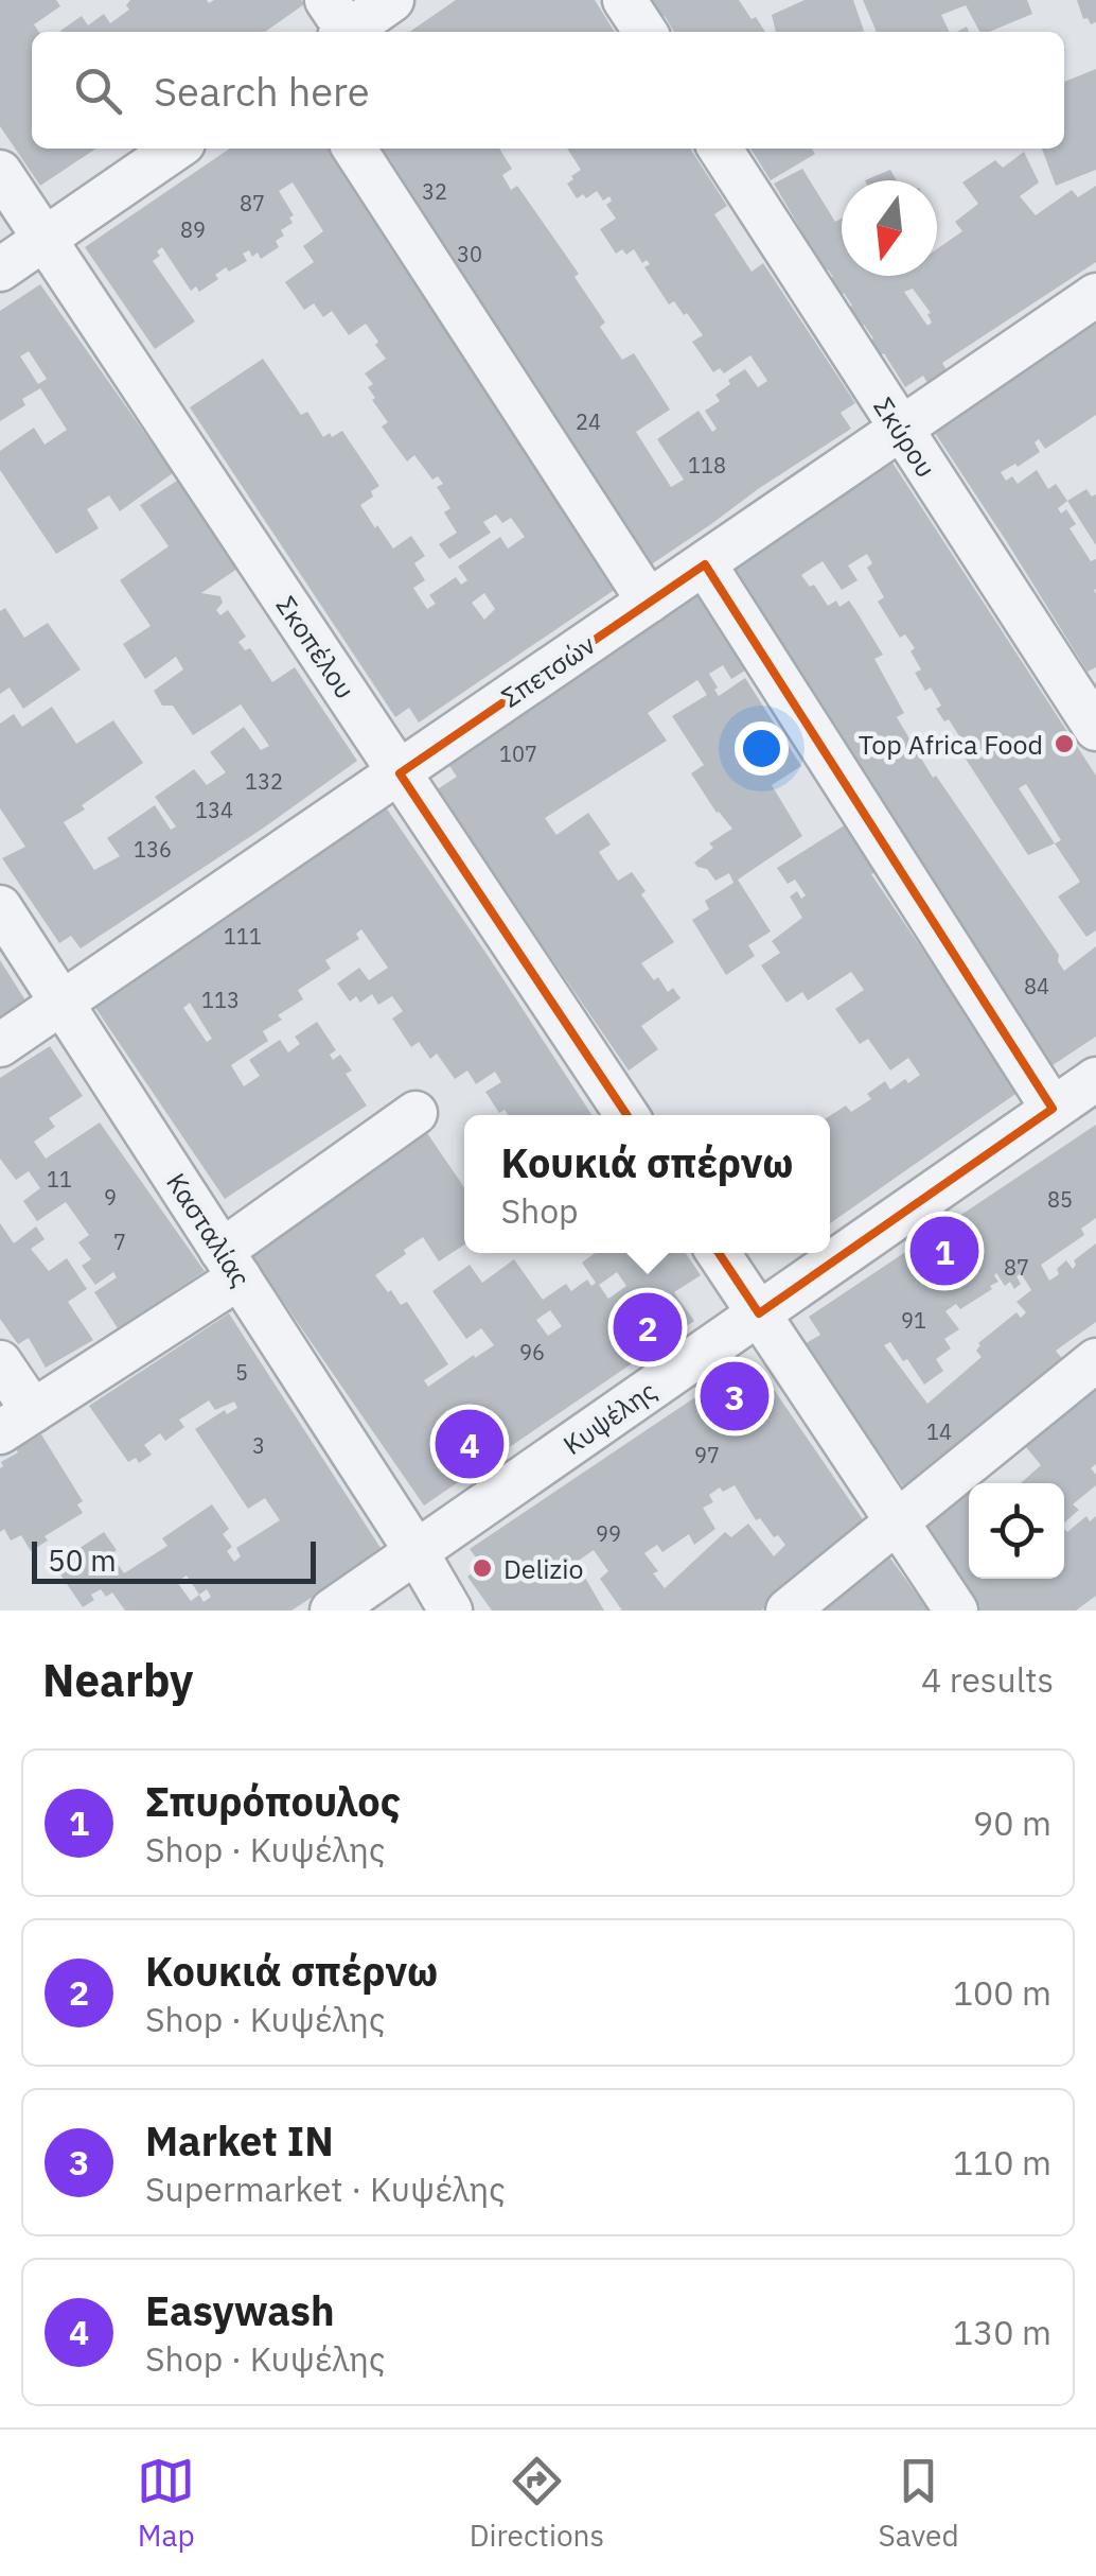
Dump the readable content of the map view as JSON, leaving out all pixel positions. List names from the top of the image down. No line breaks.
{"streets":{"street":["Σκύρου","Σκοπέλου","Σπετσών","Κασταλίας","Κυψέλης"]},"crossings":[["Σκύρου","Σπετσών"],["Σκοπέλου","Σπετσών"],["Σπετσών","Κασταλίας"],["Κασταλίας","Κυψέλης"]],"places":["Top Africa Food","Delizio"],"house_numbers":["32","87","89","30","24","118","107","132","134","136","111","84","113","11","9","85","7","87","91","96","5","14","3","97","99"],"scale_bar":"50 m","north":"bottom","page":{"search":"Search here","popup":["Κουκιά σπέρνω","Shop"],"pins":["1","2","3","4"],"scale":"50 m","heading":["Nearby","4 results"],"list":[{"mark":"1","name":"Σπυρόπουλος","note":"Shop · Κυψέλης","value":"90 m"},{"mark":"2","name":"Κουκιά σπέρνω","note":"Shop · Κυψέλης","value":"100 m"},{"mark":"3","name":"Market IN","note":"Supermarket · Κυψέλης","value":"110 m"},{"mark":"4","name":"Easywash","note":"Shop · Κυψέλης","value":"130 m"}],"nav":["Map","Directions","Saved"]}}
